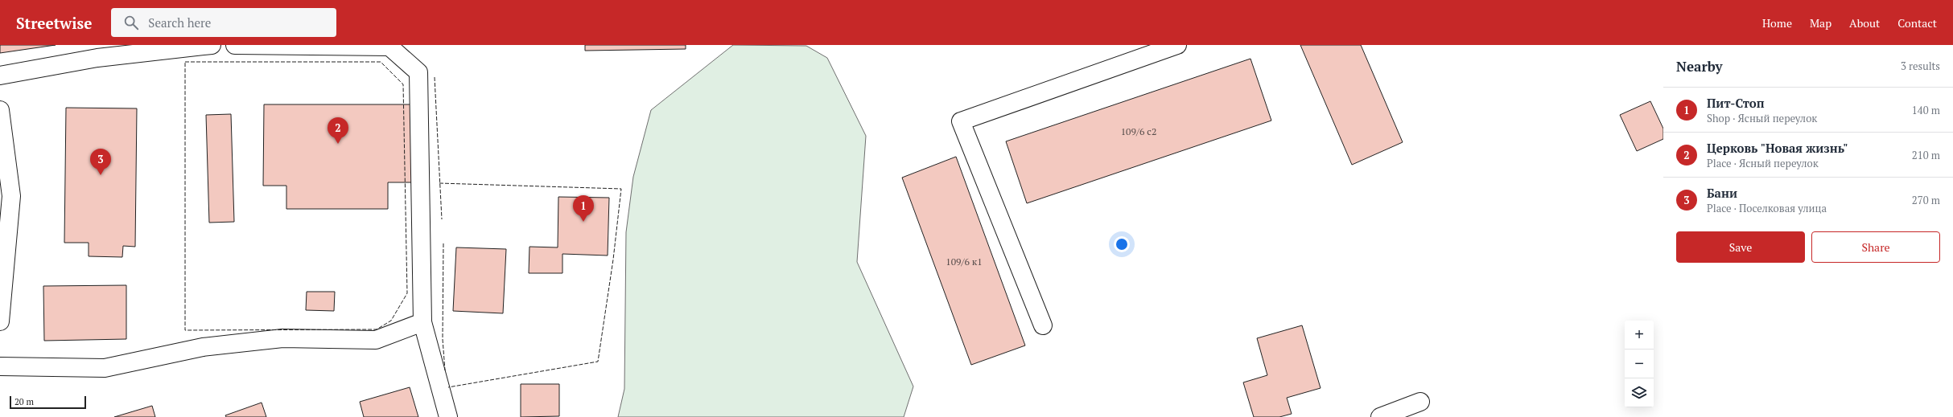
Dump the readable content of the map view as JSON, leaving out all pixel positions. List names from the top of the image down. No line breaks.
{"house_numbers":["109/6 с2","109/6 к1"],"scale_bar":"20 m","page":{"header":"Streetwise","search":"Search here","nav":["Home","Map","About","Contact"],"heading":["Nearby","3 results"],"list":[{"mark":"1","name":"Пит-Стоп","note":"Shop · Ясный переулок","value":"140 m"},{"mark":"2","name":"Церковь \"Новая жизнь\"","note":"Place · Ясный переулок","value":"210 m"},{"mark":"3","name":"Бани","note":"Place · Поселковая улица","value":"270 m"}],"pins":["2","3","1"],"buttons":["Save","Share"],"map_buttons":["+","−"],"scale":"20 m"}}
